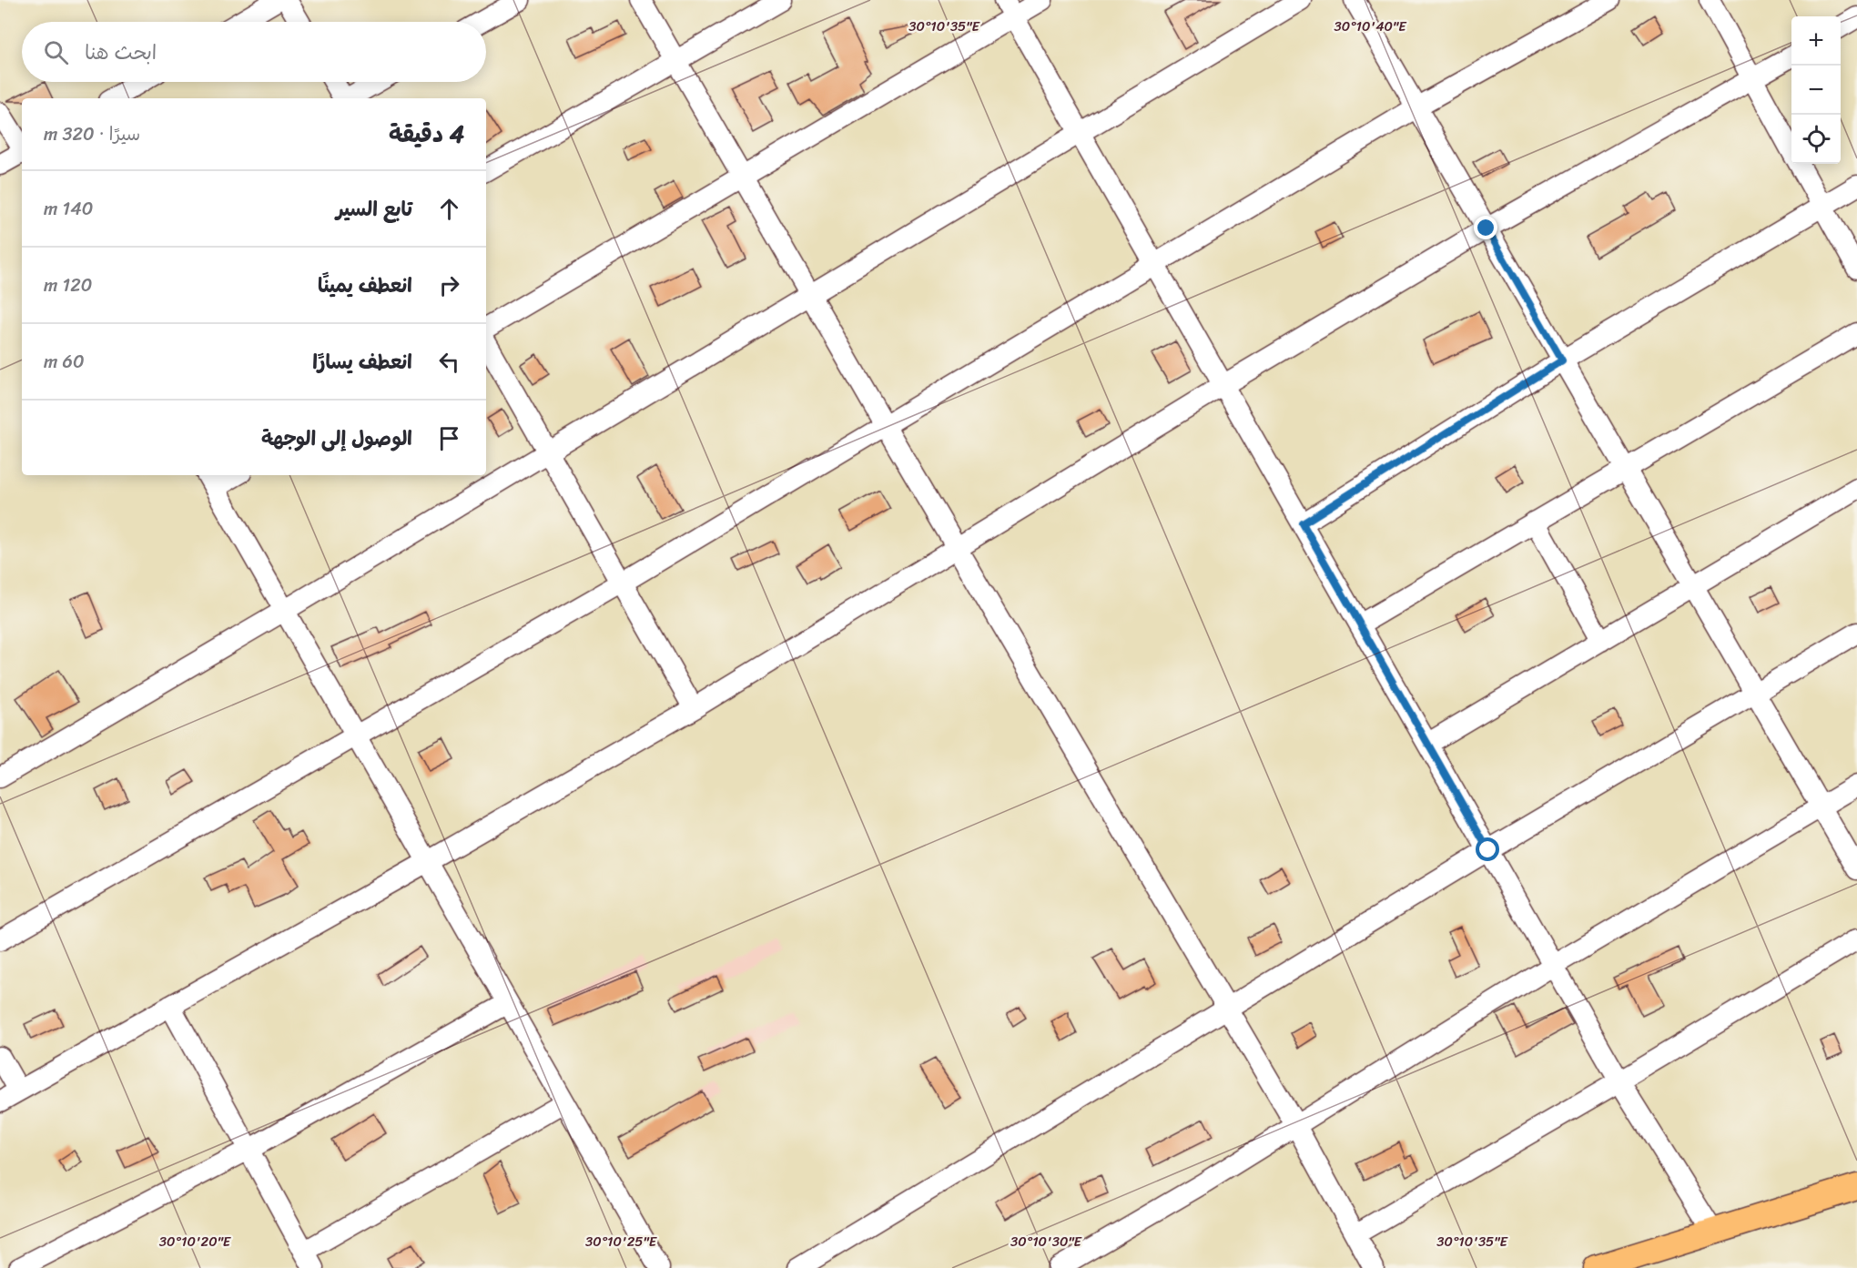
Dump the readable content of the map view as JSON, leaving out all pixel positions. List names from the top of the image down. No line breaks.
{"page":{"map_buttons":["+","−"],"search":"ابحث هنا","heading":["4 دقيقة","سيرًا · 320 m"],"list":[["تابع السير","140 m"],["انعطف يمينًا","120 m"],["انعطف يسارًا","60 m"],"الوصول إلى الوجهة"]},"coordinates":["30°10'35\"E","30°10'40\"E","30°10'20\"E","30°10'25\"E","30°10'30\"E"]}
